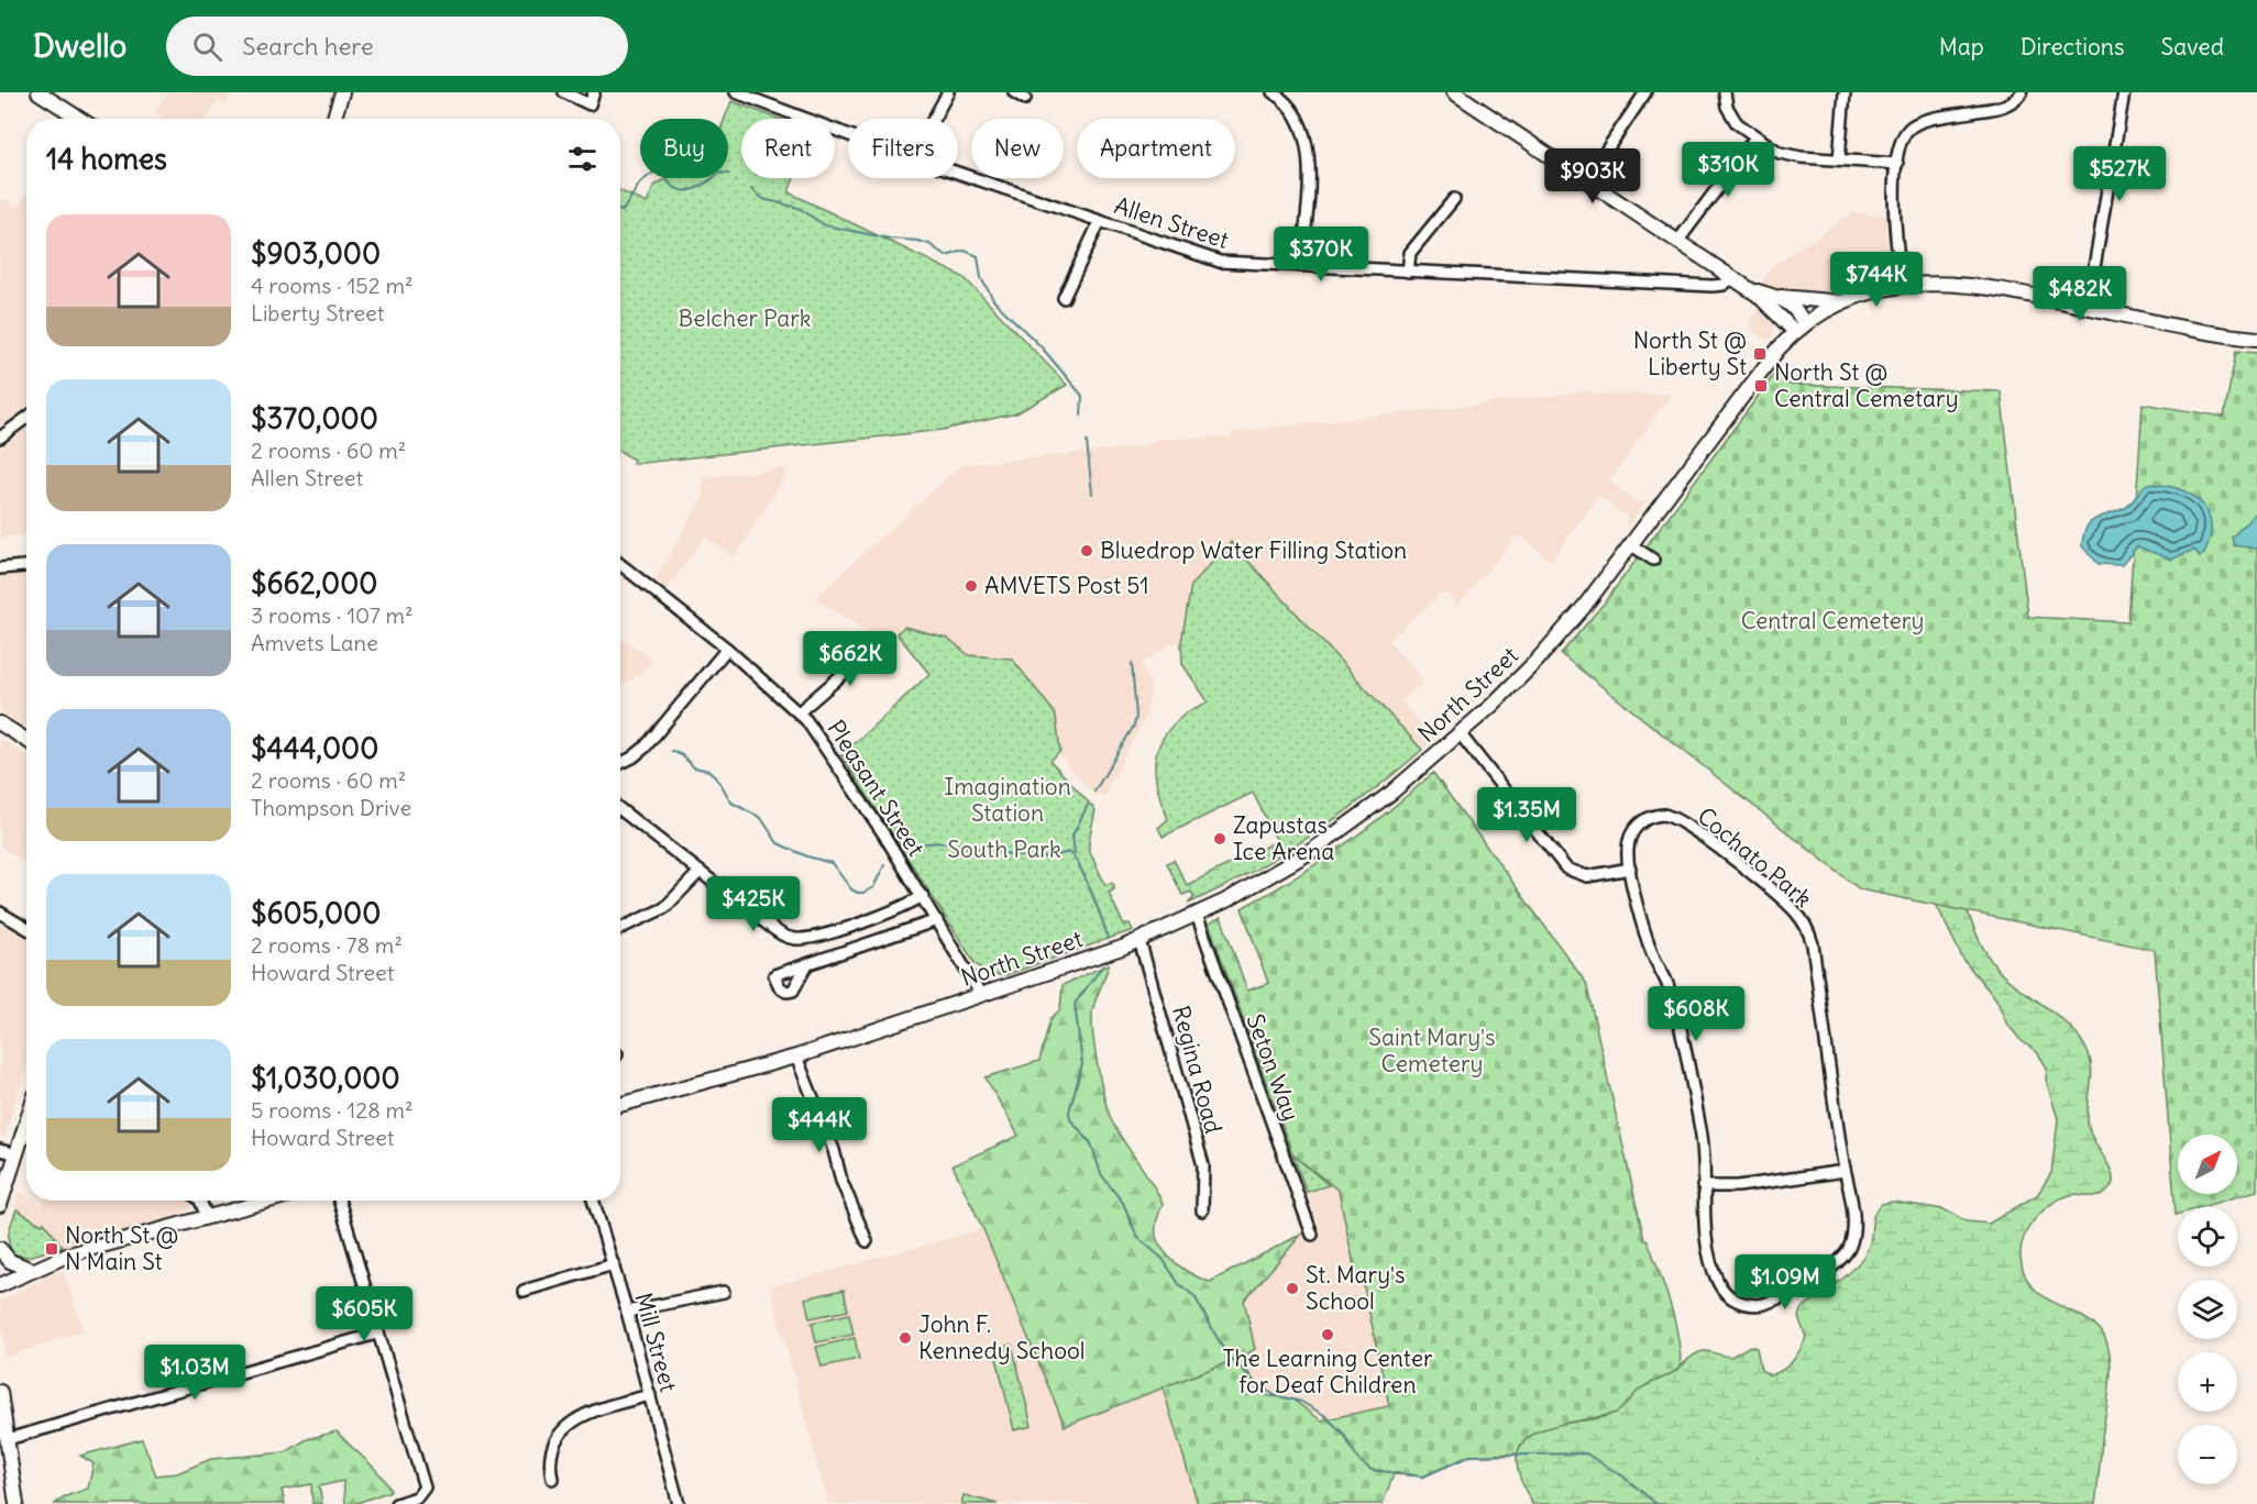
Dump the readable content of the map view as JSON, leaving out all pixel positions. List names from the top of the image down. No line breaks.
{"streets":{"main road":["North Street"],"street":["Allen Street","Pleasant Street","Cochato Park","Seton Way","Regina Road","Mill Street"]},"crossings":[["North Street","Pleasant Street"],["North Street","Seton Way"],["North Street","Regina Road"]],"parks":["Belcher Park","Central Cemetery","Imagination Station","South Park","Saint Mary's Cemetery"],"places":{"transit":["North St @ Liberty St","North St @ Central Cemetary","North St @ N Main St"],"other":["Bluedrop Water Filling Station","AMVETS Post 51","Zapustas Ice Arena","St. Mary's School","The Learning Center for Deaf Children","John F. Kennedy School"]},"north":"top right","page":{"header":"Dwello","search":"Search here","nav":["Map","Directions","Saved"],"chip":["Buy","Rent","Filters","New","Apartment"],"heading":"14 homes","price":["$310K","$527K","$903K","$370K","$744K","$482K","$662K","$1.35M","$425K","$608K","$444K","$1.09M","$605K","$1.03M"],"list":[{"name":"$903,000","note":"4 rooms · 152 m² · Liberty Street"},{"name":"$370,000","note":"2 rooms · 60 m² · Allen Street"},{"name":"$662,000","note":"3 rooms · 107 m² · Amvets Lane"},{"name":"$444,000","note":"2 rooms · 60 m² · Thompson Drive"},{"name":"$605,000","note":"2 rooms · 78 m² · Howard Street"},{"name":"$1,030,000","note":"5 rooms · 128 m² · Howard Street"}],"map_buttons":["+","−"]}}
